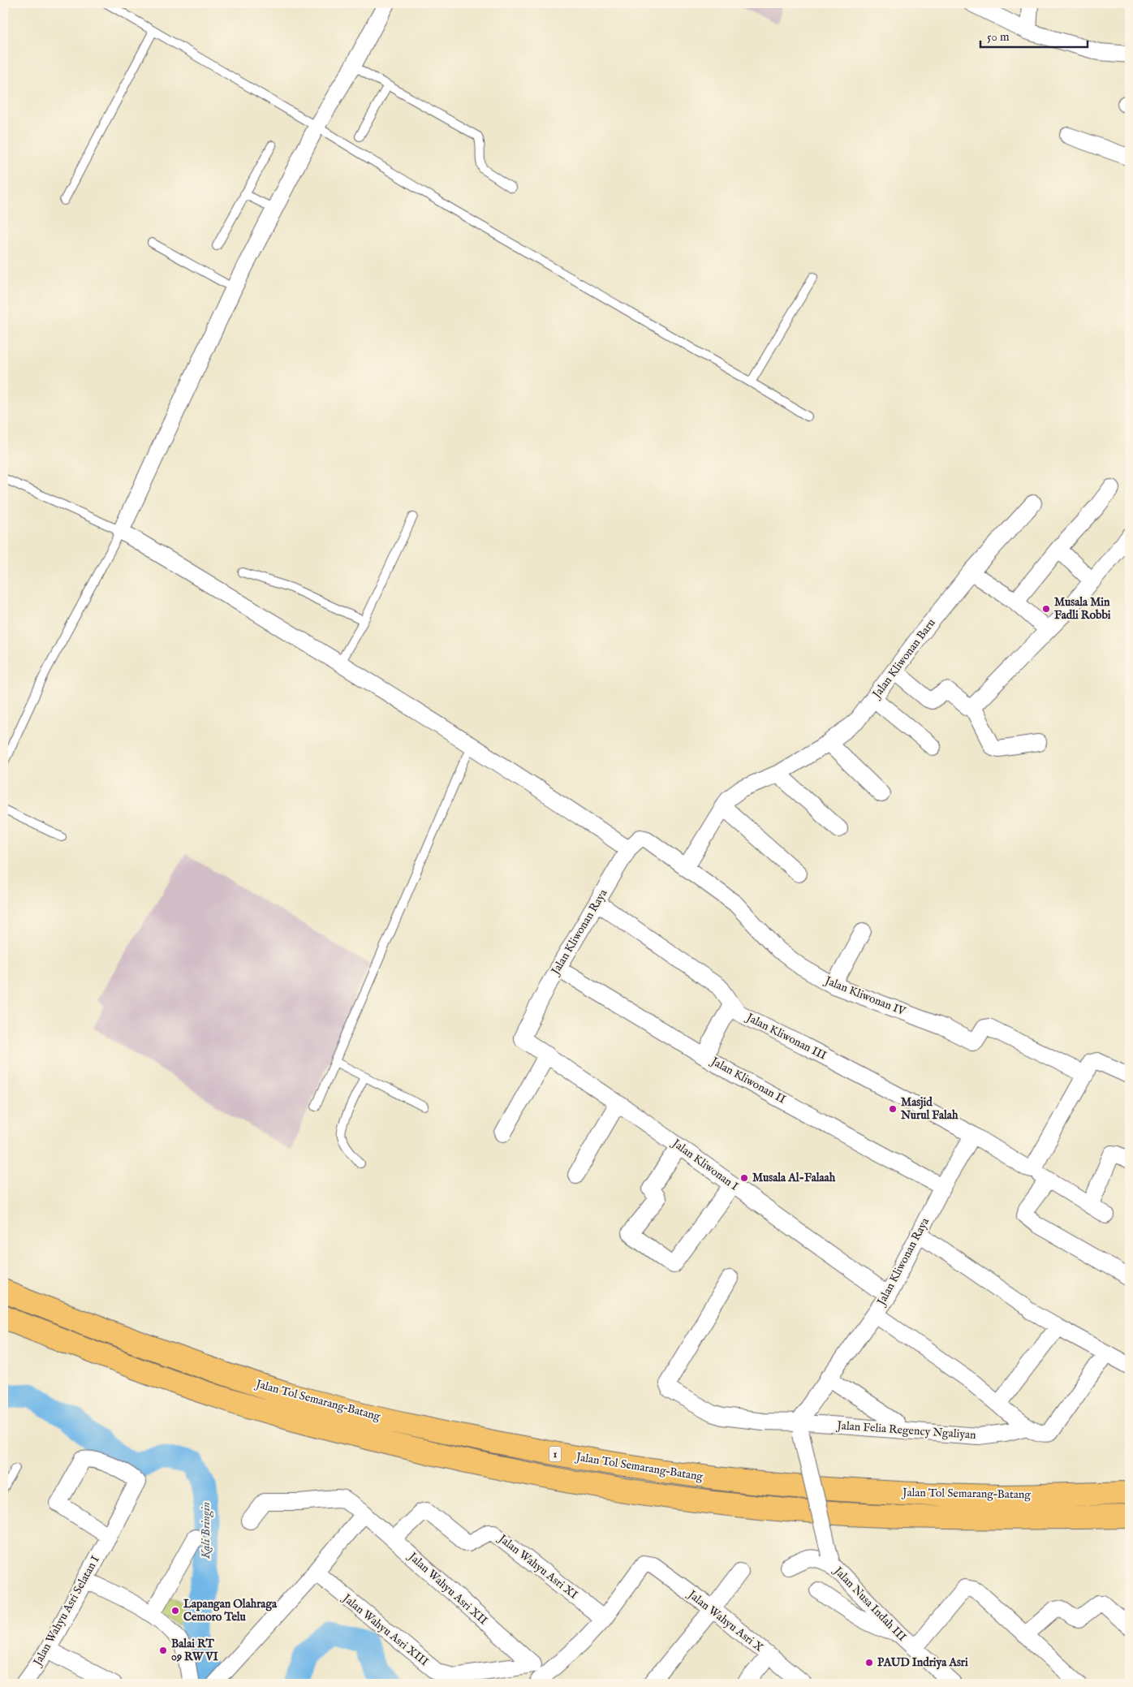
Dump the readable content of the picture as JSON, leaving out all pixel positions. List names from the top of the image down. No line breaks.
{"streets":{"highway":["Jalan Tol Semarang–Batang","1"],"street":["Jalan Kliwonan Baru","Jalan Kliwonan Raya","Jalan Kliwonan IV","Jalan Kliwonan III","Jalan Kliwonan II","Jalan Kliwonan I","Jalan Felia Regency Ngaliyan","Jalan Wahyu Asri XI","Jalan Wahyu Asri XII","Jalan Nusa Indah III","Jalan Wahyu Asri Selatan I","Jalan Wahyu Asri X","Jalan Wahyu Asri XIII"]},"crossings":[["Jalan Kliwonan Baru","Jalan Kliwonan IV"],["Jalan Kliwonan Raya","Jalan Kliwonan IV"],["Jalan Kliwonan Raya","Jalan Kliwonan III"],["Jalan Kliwonan Raya","Jalan Kliwonan II"],["Jalan Kliwonan Raya","Jalan Kliwonan I"],["Jalan Kliwonan Raya","Jalan Felia Regency Ngaliyan"],["Jalan Kliwonan Raya","Jalan Nusa Indah III"],["Jalan Felia Regency Ngaliyan","Jalan Nusa Indah III"],["Jalan Wahyu Asri XI","Jalan Wahyu Asri XII"],["Jalan Wahyu Asri XI","Jalan Wahyu Asri X"],["Jalan Wahyu Asri XII","Jalan Wahyu Asri XIII"]],"water":["Kali Bringin"],"places":["Musala Min Fadli Robbi","Masjid Nurul Falah","Musala Al-Falaah","Lapangan Olahraga Cemoro Telu","Balai RT 09 RW VI","PAUD Indriya Asri"],"scale_bar":"50 m"}
